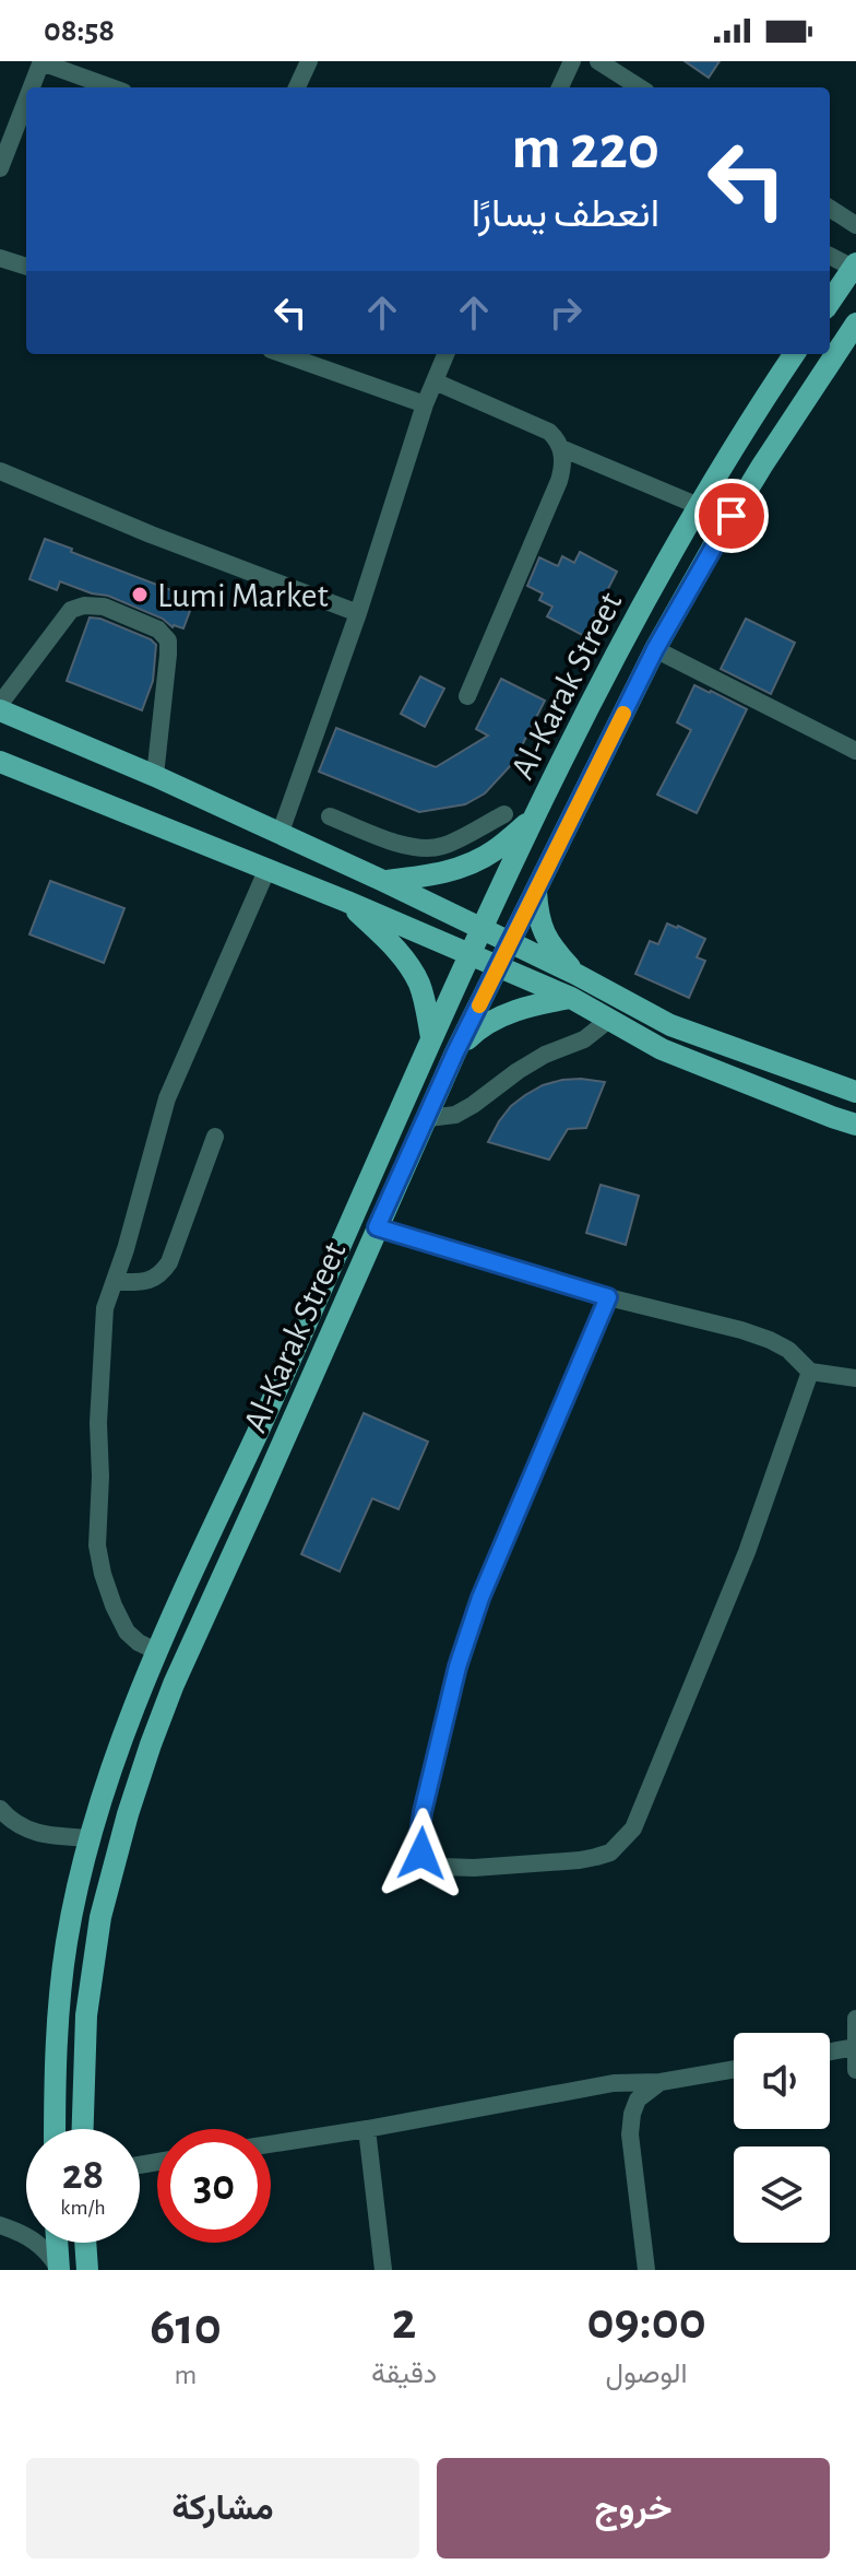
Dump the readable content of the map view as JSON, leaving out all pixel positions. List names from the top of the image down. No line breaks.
{"streets":{"main road":["Al-Karak Street"]},"places":["Lumi Market"],"page":{"status":"08:58","turn":["220 m","انعطف يسارًا"],"speed":"28 km/h","limit":"30","eta":["09:00","الوصول","2","دقيقة","610","m"],"buttons":["خروج","مشاركة"]}}
